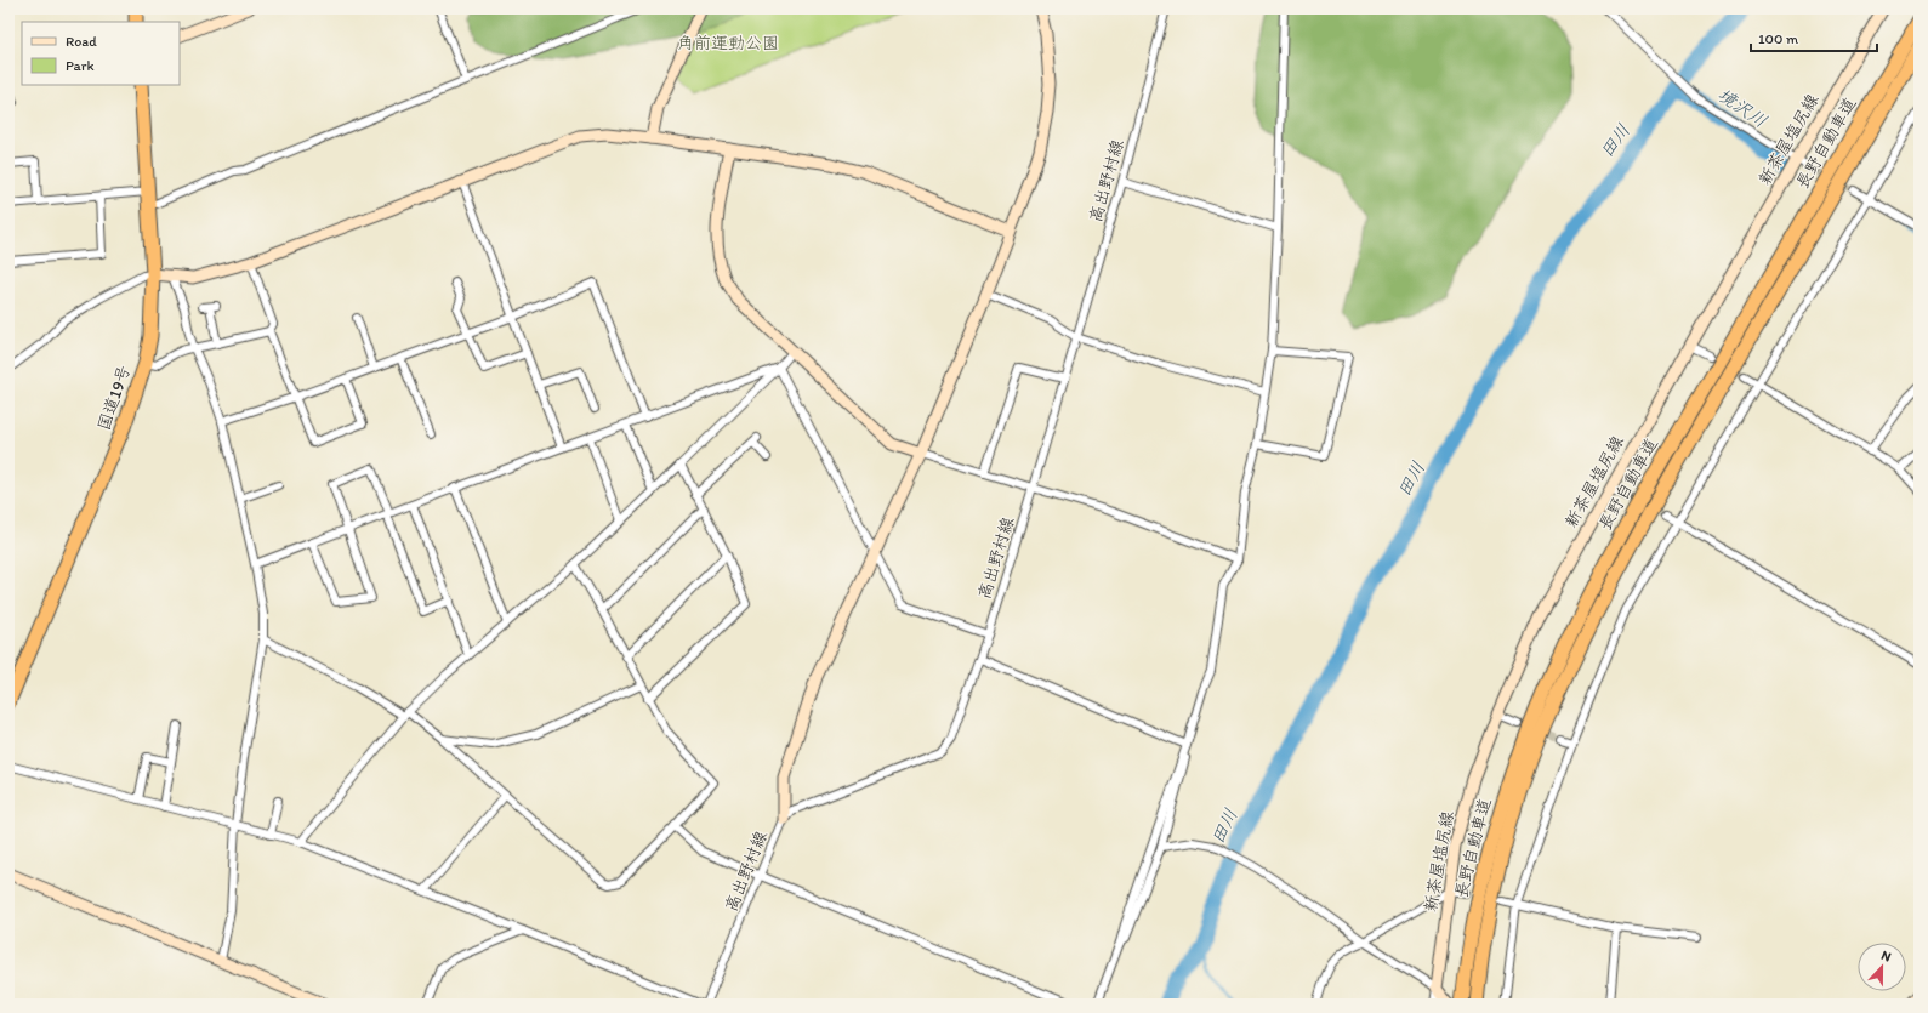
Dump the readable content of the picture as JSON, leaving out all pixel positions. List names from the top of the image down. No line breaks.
{"streets":{"highway":["長野自動車道","国道19号"],"street":["新茶屋塩尻線","高出野村線"]},"water":["境沢川","田川"],"parks":["角前運動公園"],"legend":["Road","Park"],"scale_bar":"100 m","north":"top"}
